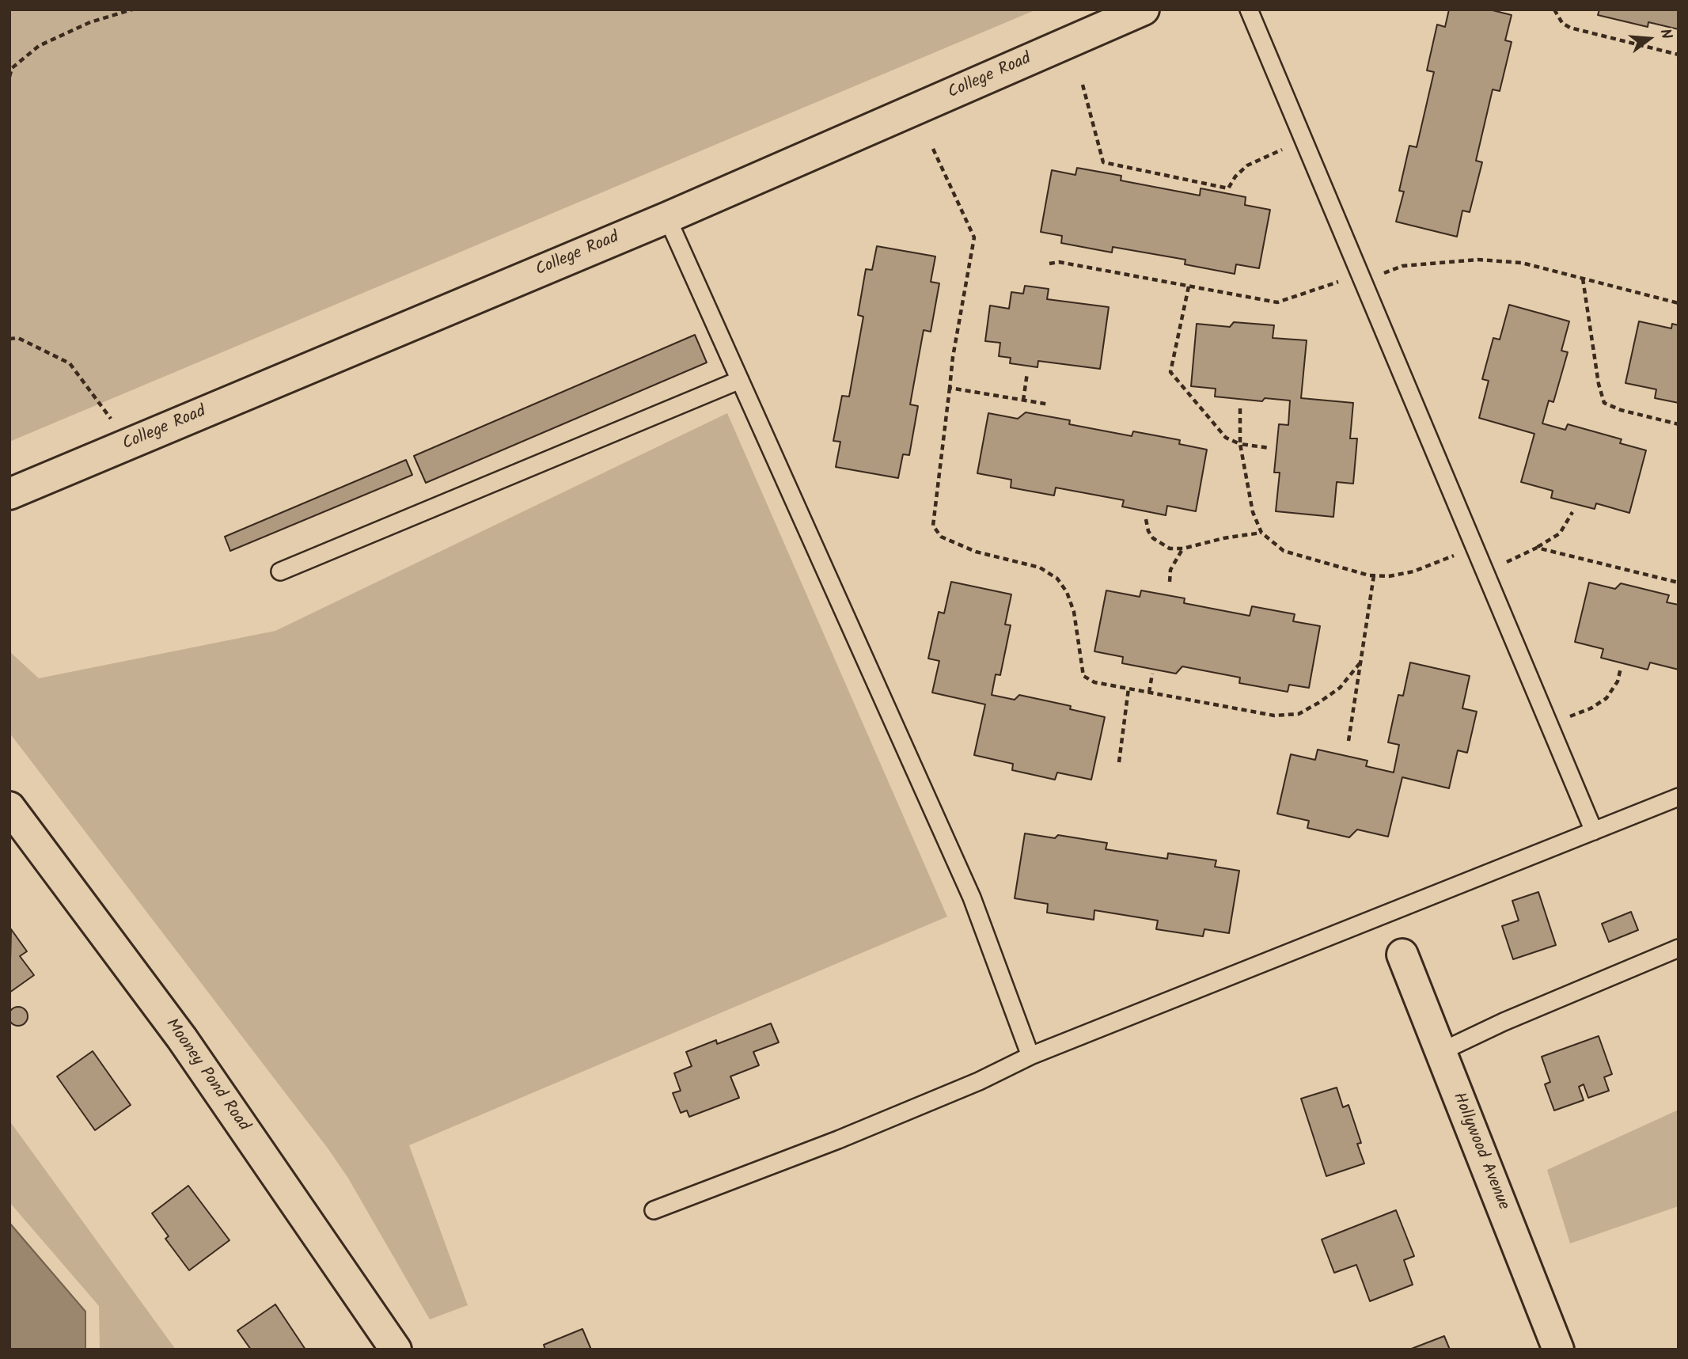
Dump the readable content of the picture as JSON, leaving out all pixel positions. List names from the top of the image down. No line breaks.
{"streets":{"street":["College Road","Mooney Pond Road","Hollywood Avenue"]},"north":"right"}
